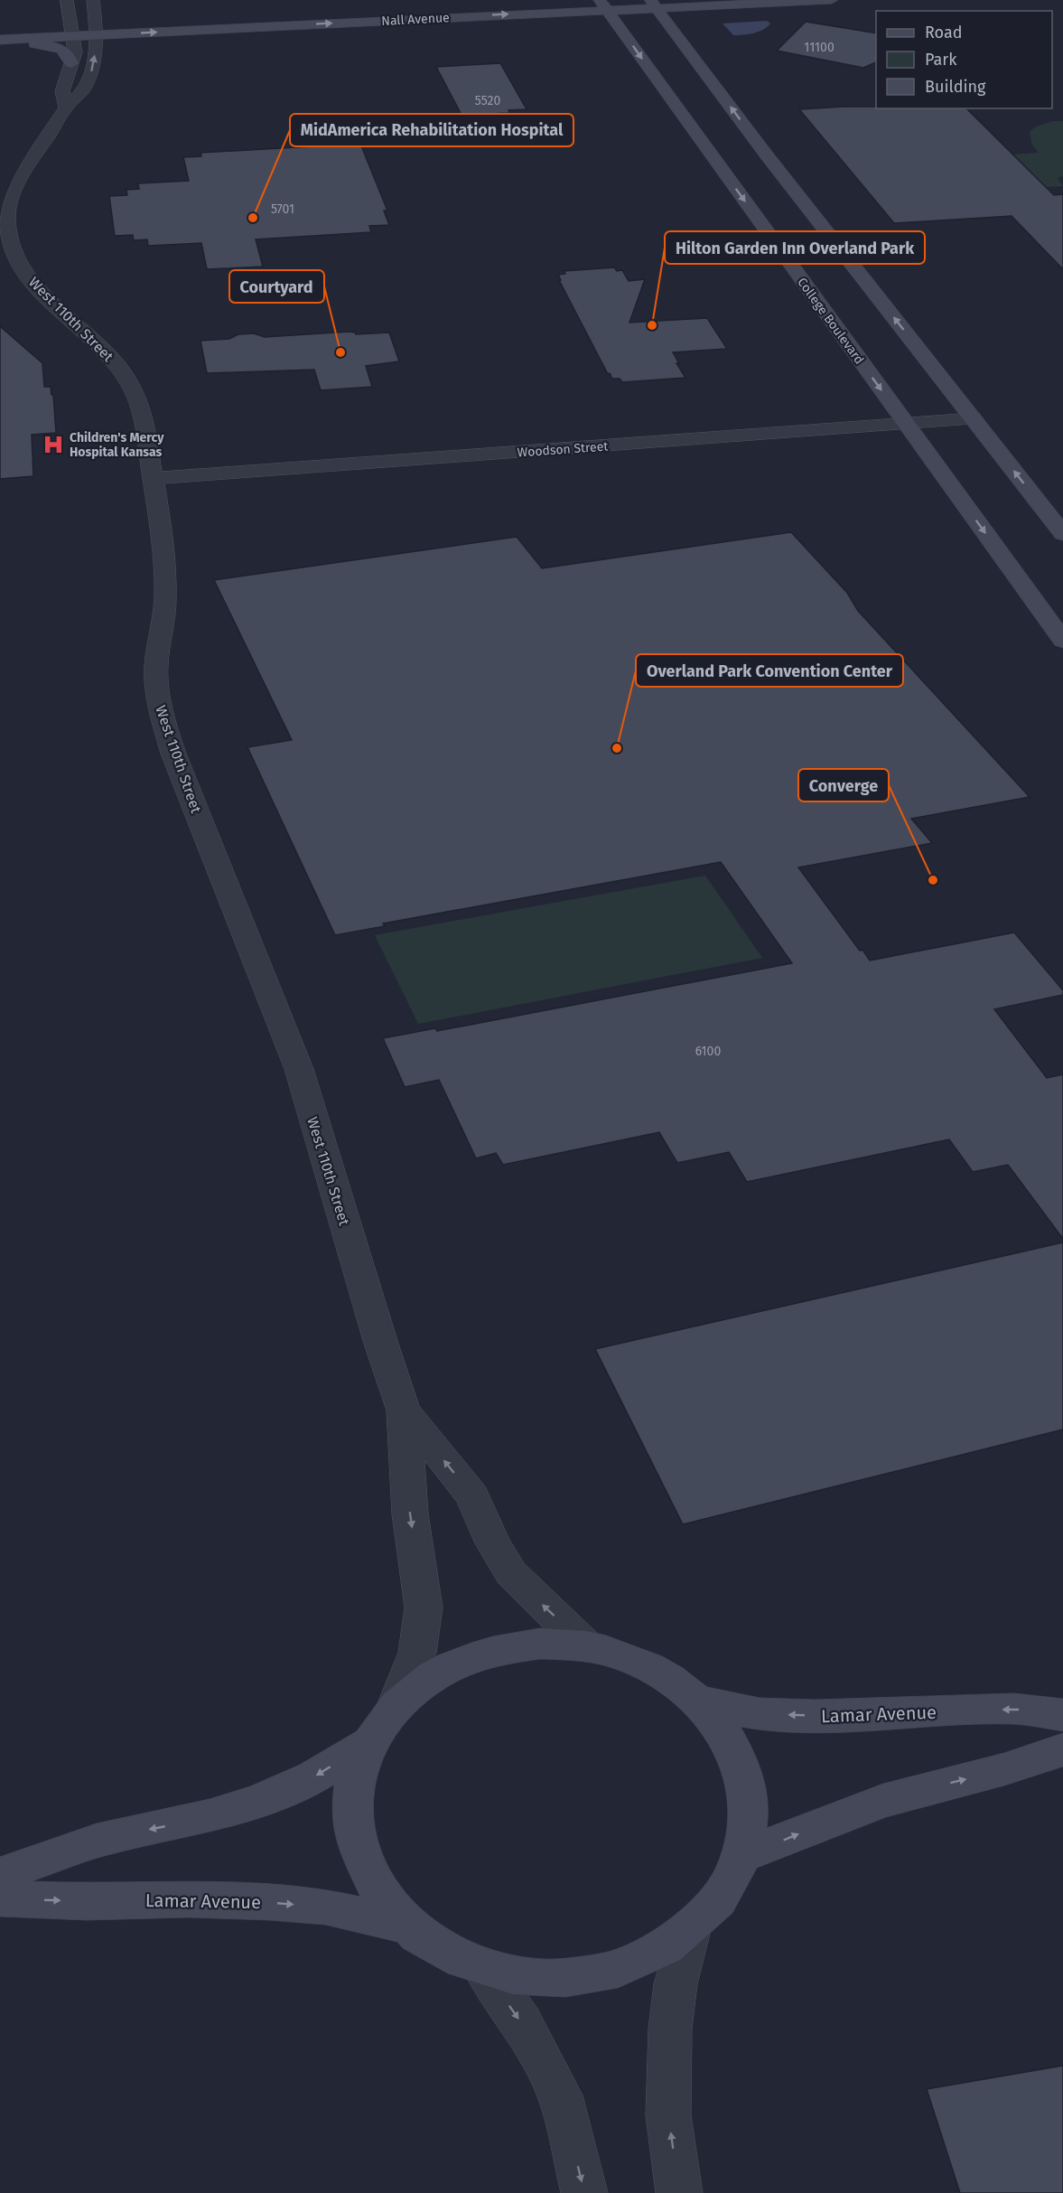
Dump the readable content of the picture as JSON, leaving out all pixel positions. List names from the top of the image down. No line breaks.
{"streets":{"main road":["Nall Avenue","College Boulevard","Lamar Avenue"],"street":["West 110th Street","Woodson Street"]},"crossings":[["Nall Avenue","West 110th Street"],["Nall Avenue","College Boulevard"],["West 110th Street","Woodson Street"],["College Boulevard","Woodson Street"]],"one_way":["Nall Avenue"],"places":{"other":["MidAmerica Rehabilitation Hospital","Hilton Garden Inn Overland Park","Courtyard","Overland Park Convention Center","Converge"],"hospital":["Children's Mercy Hospital Kansas"]},"house_numbers":["11100","5520","5701","6100"],"legend":["Road","Park","Building"]}
